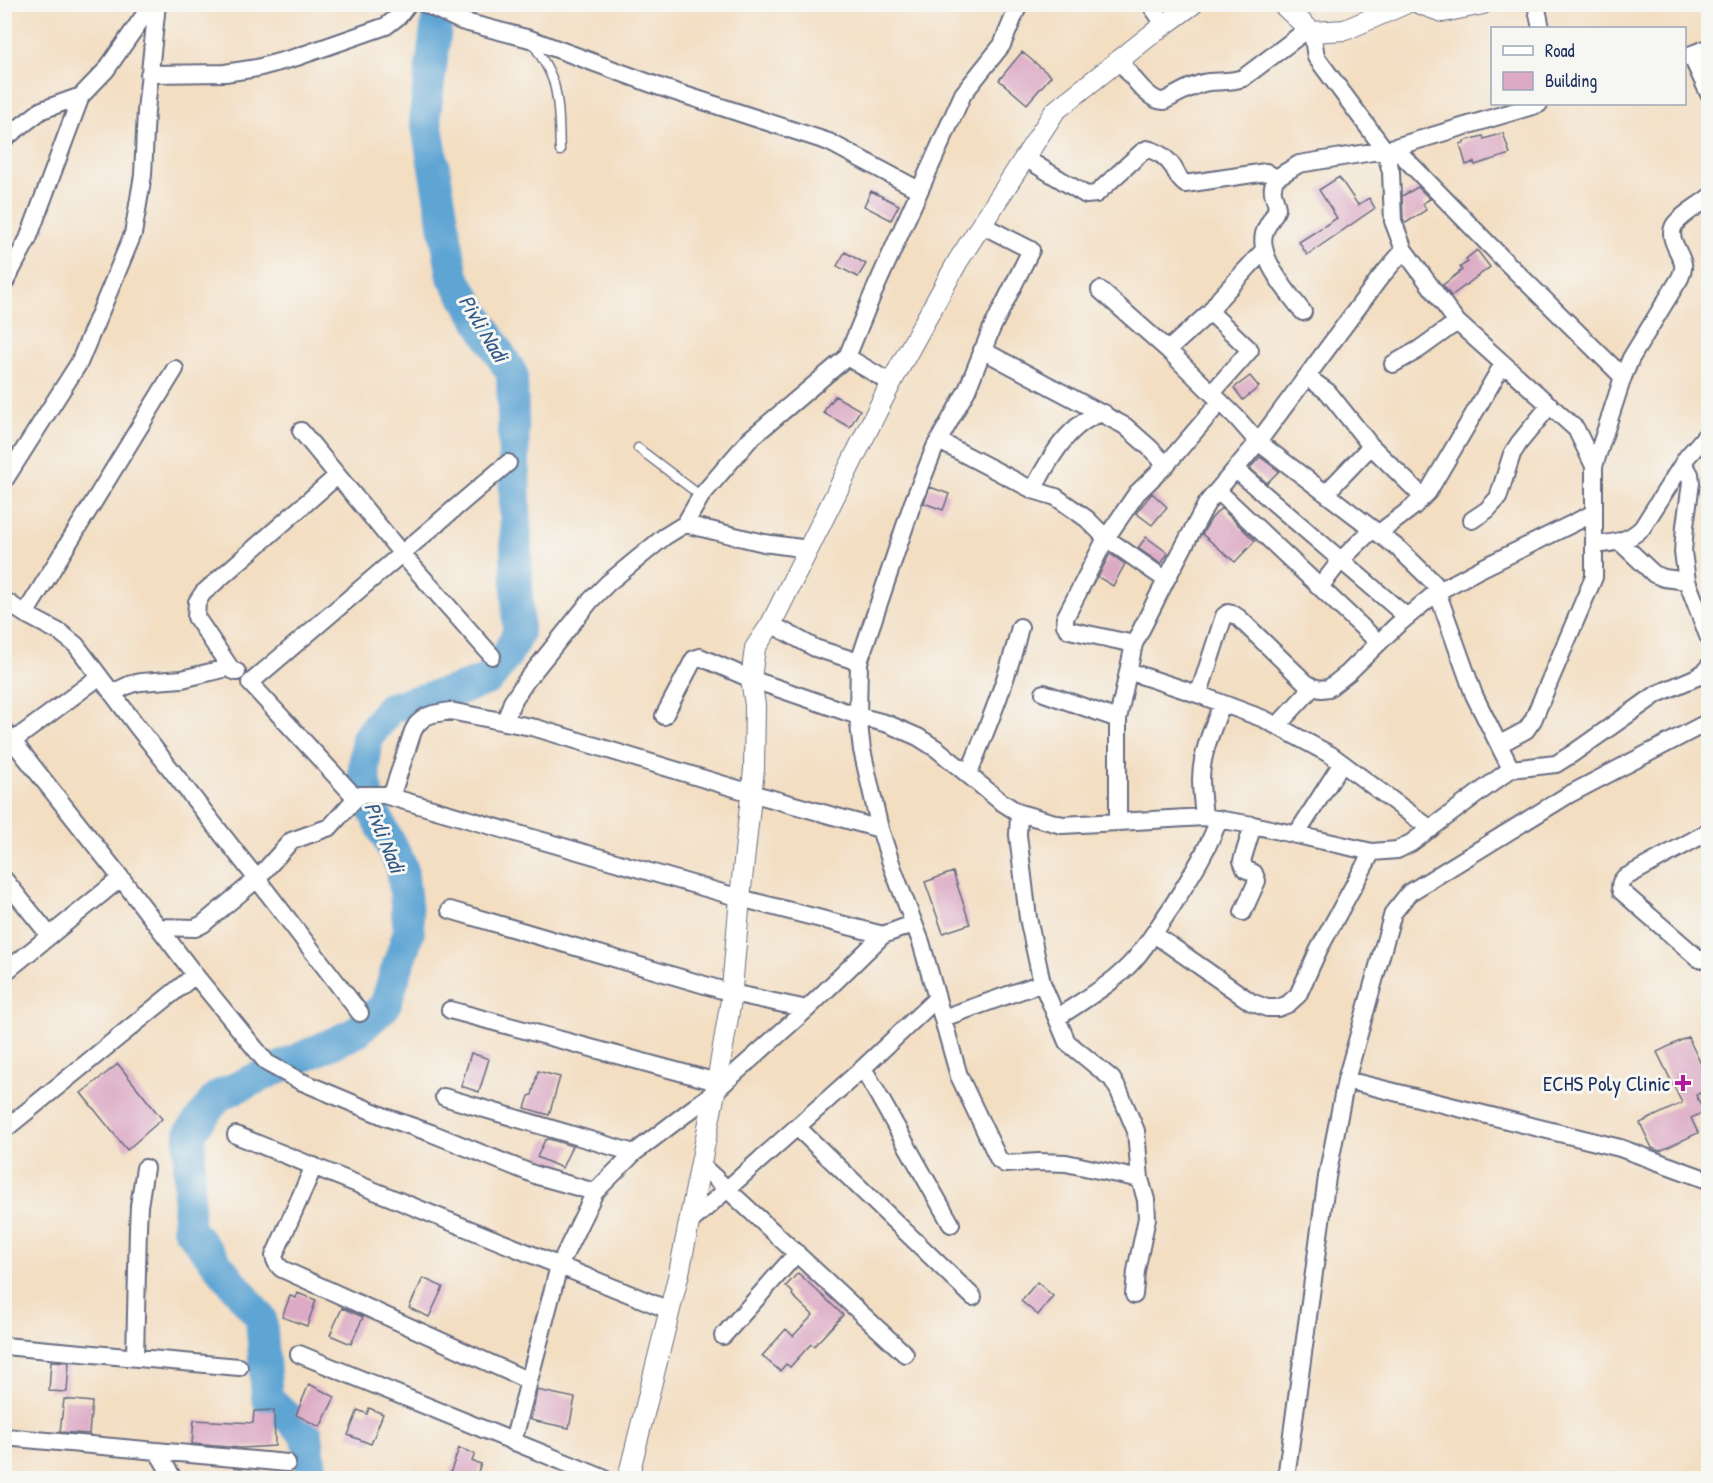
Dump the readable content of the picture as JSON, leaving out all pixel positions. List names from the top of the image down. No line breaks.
{"water":["Pivli Nadi"],"places":{"health":["ECHS Poly Clinic"]},"legend":["Road","Building"]}
